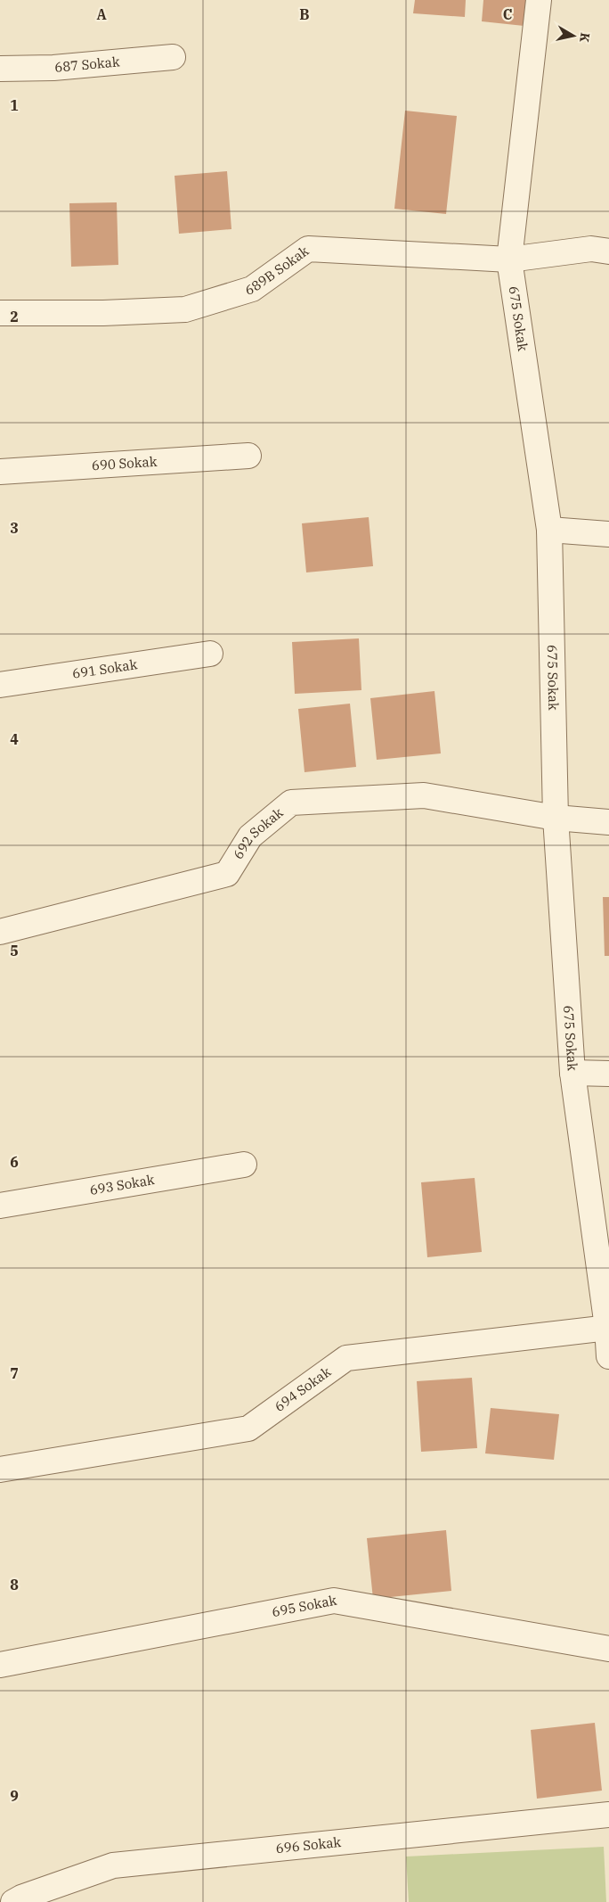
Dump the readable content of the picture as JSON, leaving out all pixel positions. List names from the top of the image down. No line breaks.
{"streets":{"street":["687 Sokak","689B Sokak","675 Sokak","690 Sokak","691 Sokak","692 Sokak","693 Sokak","694 Sokak","695 Sokak","696 Sokak"]},"crossings":[["689B Sokak","675 Sokak"],["675 Sokak","692 Sokak"],["675 Sokak","694 Sokak"]],"north":"right","grid":{"columns":["A","B","C"],"rows":["1","2","3","4","5","6","7","8","9"]}}
